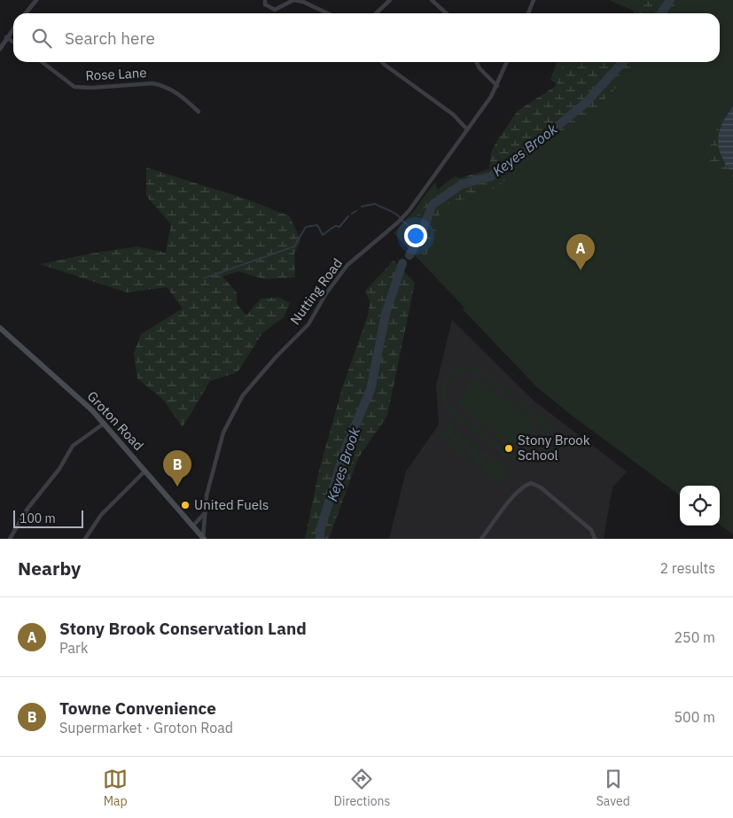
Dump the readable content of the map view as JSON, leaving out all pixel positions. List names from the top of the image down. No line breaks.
{"streets":{"main road":["Groton Road"],"street":["Rose Lane","Nutting Road"]},"crossings":[["Nutting Road","Groton Road"]],"water":["Keyes Brook"],"places":["Stony Brook School","United Fuels"],"scale_bar":"100 m","page":{"search":"Search here","pins":["A","B"],"scale":"100 m","heading":["Nearby","2 results"],"list":[{"mark":"A","name":"Stony Brook Conservation Land","note":"Park","value":"250 m"},{"mark":"B","name":"Towne Convenience","note":"Supermarket · Groton Road","value":"500 m"}],"nav":["Map","Directions","Saved"]}}
